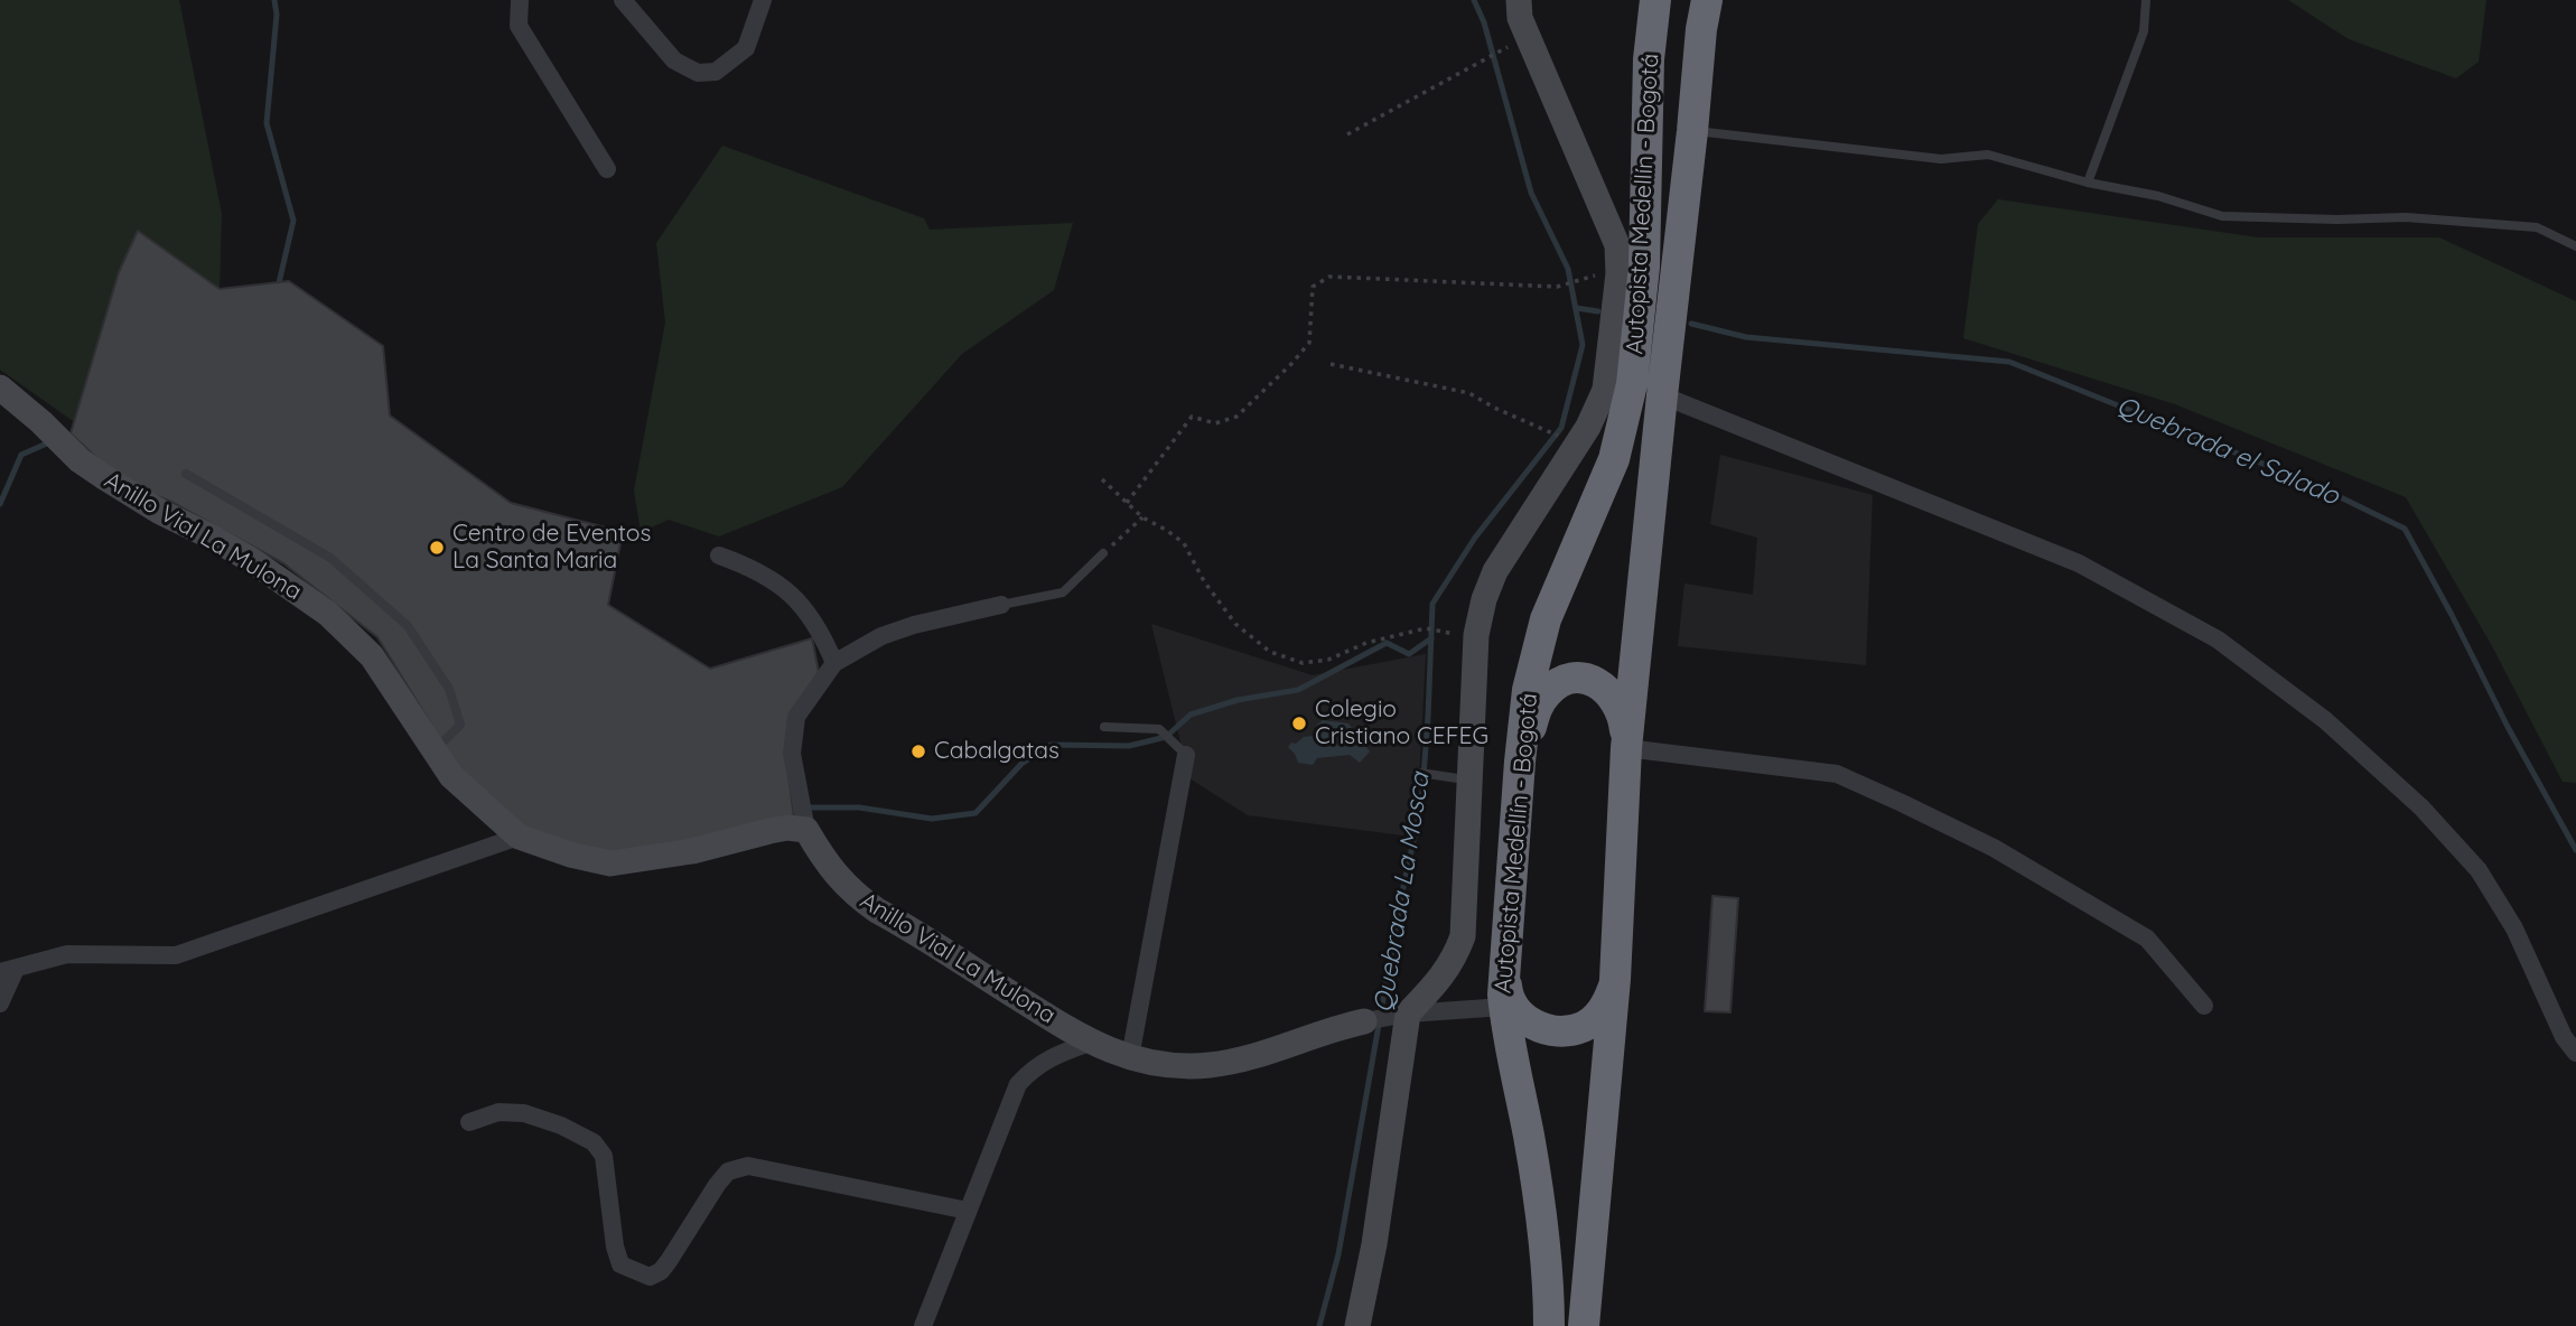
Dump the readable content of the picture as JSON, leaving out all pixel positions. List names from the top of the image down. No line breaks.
{"streets":{"highway":["Autopista Medellín - Bogotá"],"street":["Anillo Vial La Mulona"]},"water":["Quebrada el Salado","Quebrada La Mosca"],"places":["Centro de Eventos La Santa Maria","Colegio Cristiano CEFEG","Cabalgatas"]}
